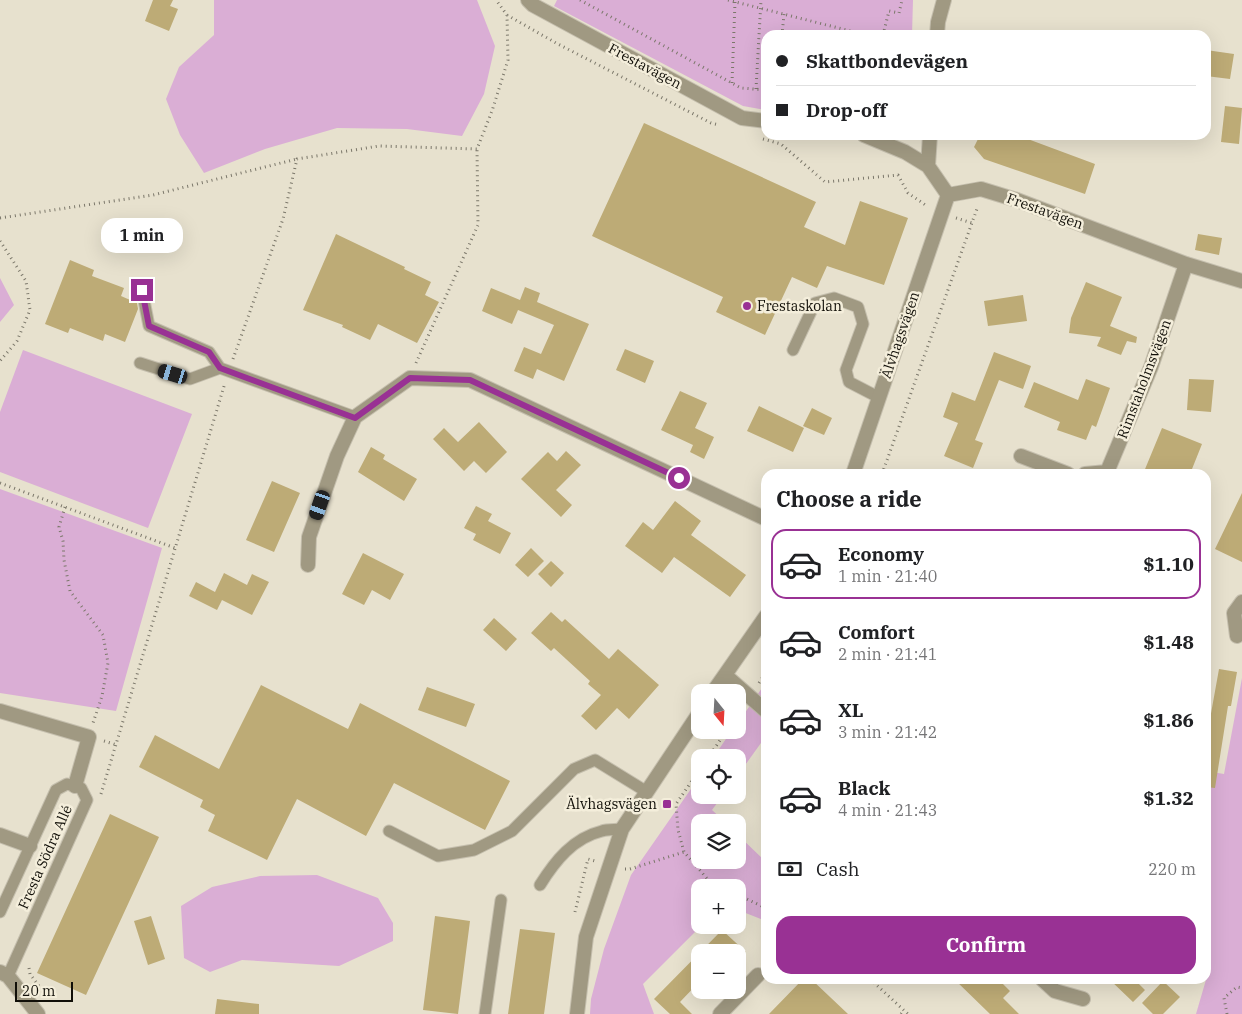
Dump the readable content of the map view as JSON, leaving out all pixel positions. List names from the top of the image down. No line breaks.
{"streets":{"street":["Frestavägen","Älvhagsvägen","Rimstaholmsvägen"],"lane":["Fresta Södra Allé"]},"crossings":[["Frestavägen","Älvhagsvägen"],["Frestavägen","Rimstaholmsvägen"]],"places":{"other":["Frestaskolan"],"transit":["Älvhagsvägen"]},"scale_bar":"20 m","north":"bottom","page":{"banner":["Skattbondevägen","Drop-off"],"bubble":"1 min","heading":"Choose a ride","list":[{"name":"Economy","note":"1 min · 21:40","value":"$1.10"},{"name":"Comfort","note":"2 min · 21:41","value":"$1.48"},{"name":"XL","note":"3 min · 21:42","value":"$1.86"},{"name":"Black","note":"4 min · 21:43","value":"$1.32"}],"map_buttons":["+","−"],"pay":["Cash","220 m"],"buttons":"Confirm","scale":"20 m"}}
